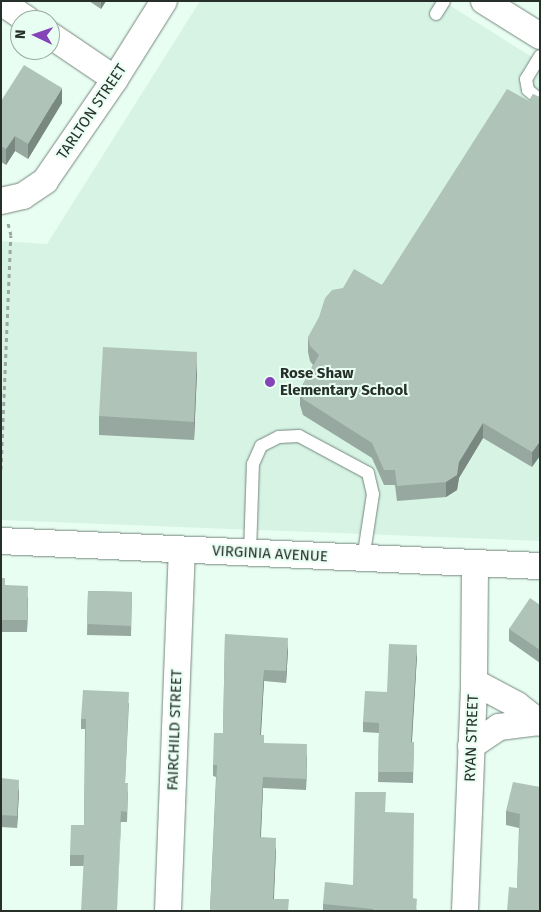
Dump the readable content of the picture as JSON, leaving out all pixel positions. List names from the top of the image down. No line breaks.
{"streets":{"street":["TARLTON STREET","VIRGINIA AVENUE","FAIRCHILD STREET","RYAN STREET"]},"crossings":[["VIRGINIA AVENUE","FAIRCHILD STREET"],["VIRGINIA AVENUE","RYAN STREET"]],"places":["Rose Shaw Elementary School"],"north":"left"}
